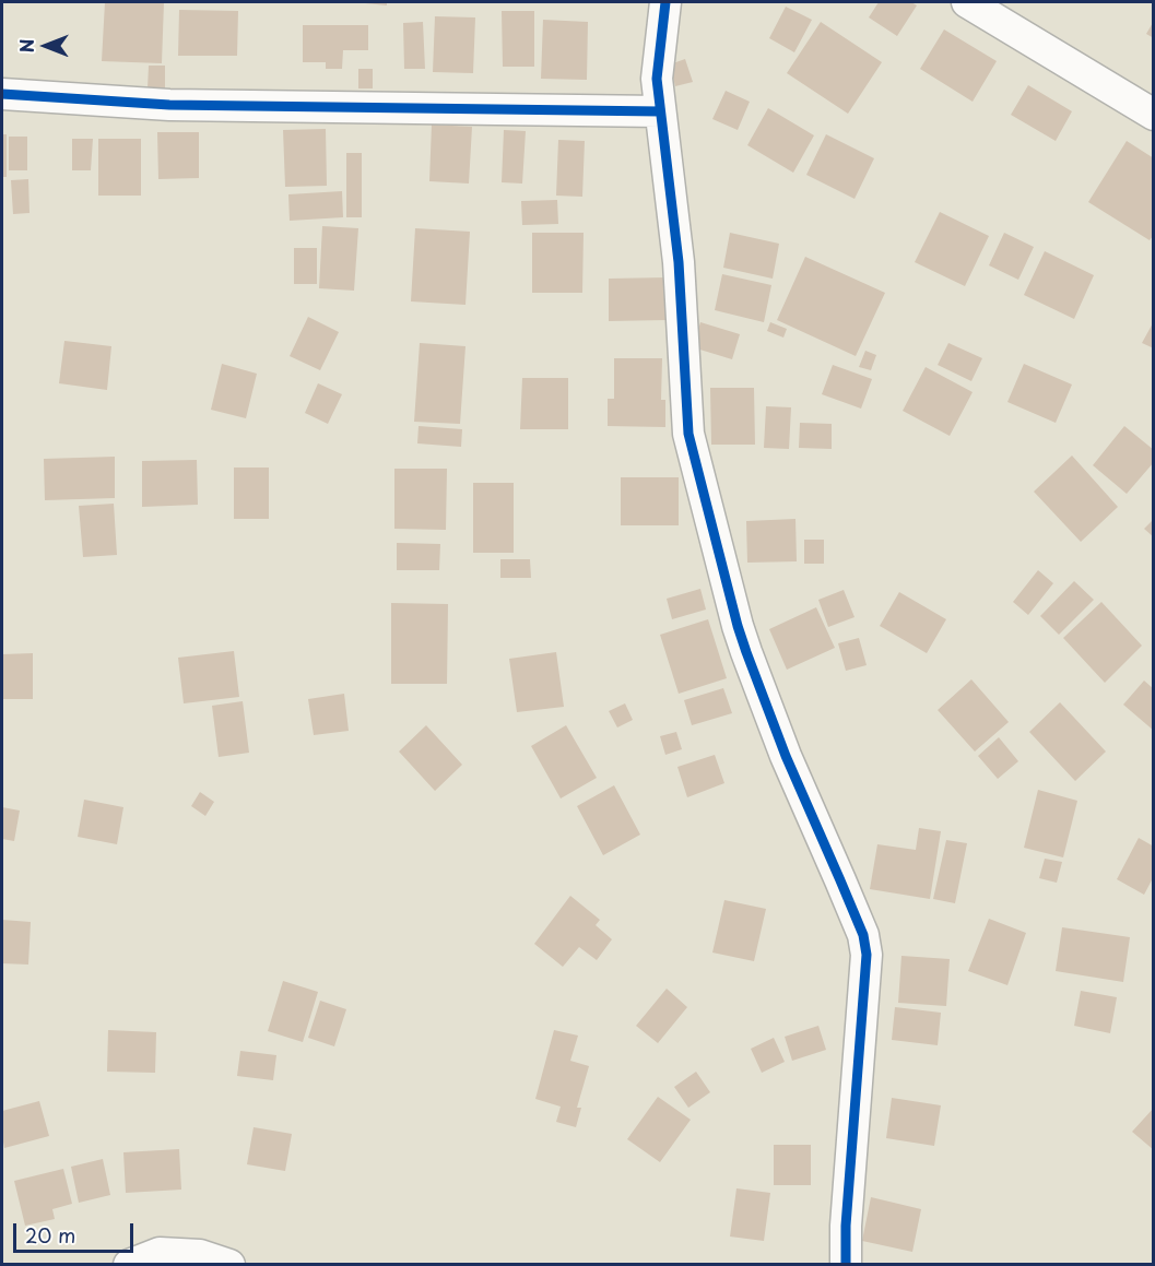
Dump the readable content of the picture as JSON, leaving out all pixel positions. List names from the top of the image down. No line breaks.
{"scale_bar":"20 m","north":"left"}
